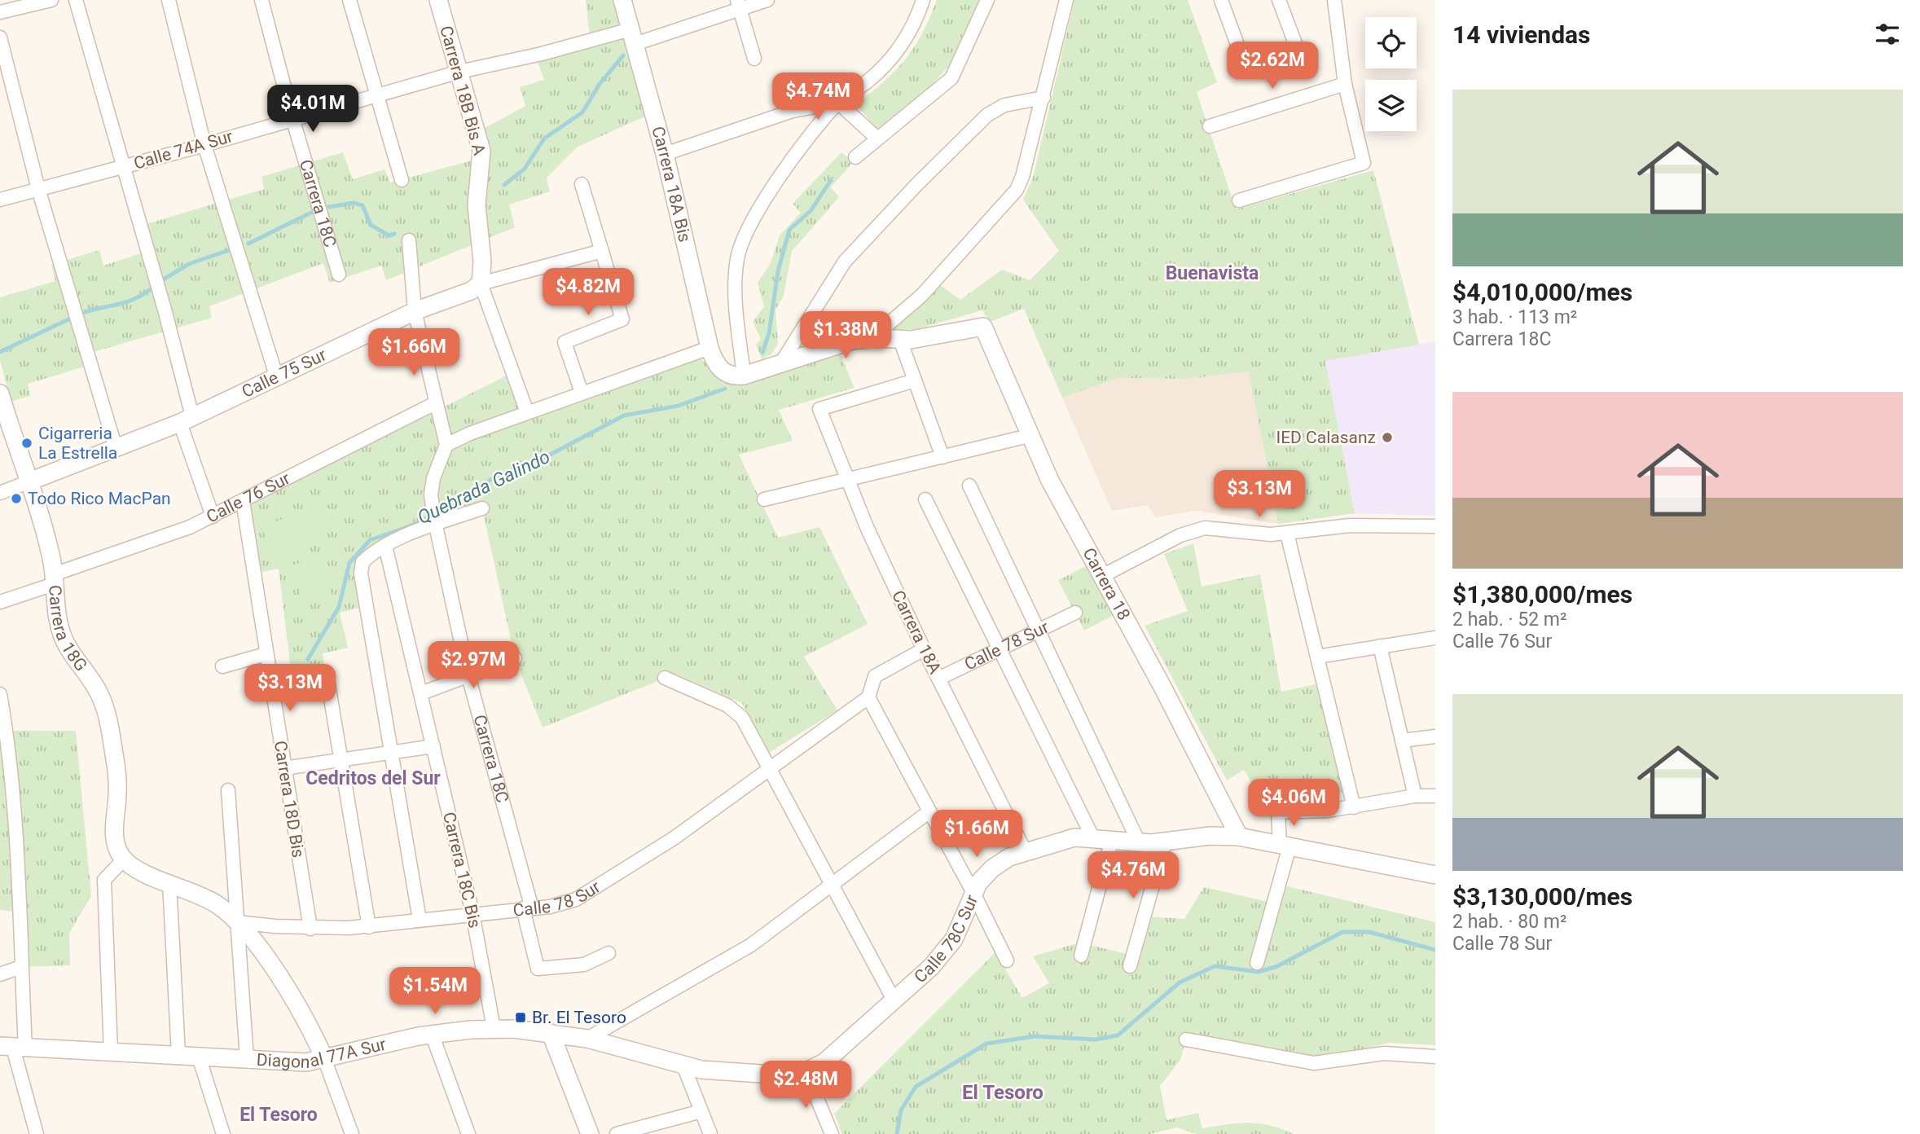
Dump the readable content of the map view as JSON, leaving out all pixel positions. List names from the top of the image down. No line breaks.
{"streets":{"street":["Carrera 18B Bis A","Calle 74A Sur","Carrera 18A Bis","Carrera 18C","Calle 75 Sur","Calle 76 Sur","Carrera 18","Carrera 18G","Carrera 18A","Calle 78 Sur","Carrera 18D Bis","Carrera 18C Bis","Calle 78C Sur","Diagonal 77A Sur"]},"crossings":[["Carrera 18B Bis A","Calle 74A Sur"],["Carrera 18B Bis A","Calle 75 Sur"],["Calle 74A Sur","Carrera 18A Bis"],["Calle 74A Sur","Carrera 18C"],["Carrera 18C","Calle 78 Sur"],["Calle 75 Sur","Carrera 18G"],["Calle 76 Sur","Carrera 18G"],["Calle 76 Sur","Carrera 18D Bis"],["Carrera 18","Calle 78C Sur"],["Carrera 18A","Calle 78 Sur"],["Carrera 18A","Calle 78C Sur"],["Calle 78 Sur","Carrera 18D Bis"],["Calle 78 Sur","Carrera 18C Bis"],["Carrera 18C Bis","Diagonal 77A Sur"],["Calle 78C Sur","Diagonal 77A Sur"]],"districts":["Buenavista","Cedritos del Sur","El Tesoro","El Tesoro"],"water":["Quebrada Galindo"],"places":{"other":["IED Calasanz","Cigarreria La Estrella","Todo Rico MacPan"],"transit":["Br. El Tesoro"]},"page":{"heading":"14 viviendas","price":["$2.62M","$4.74M","$4.01M","$4.82M","$1.38M","$1.66M","$3.13M","$2.97M","$3.13M","$4.06M","$1.66M","$4.76M","$1.54M","$2.48M"],"list":[{"name":"$4,010,000/mes","note":"3 hab. · 113 m² · Carrera 18C"},{"name":"$1,380,000/mes","note":"2 hab. · 52 m² · Calle 76 Sur"},{"name":"$3,130,000/mes","note":"2 hab. · 80 m² · Calle 78 Sur"}]}}
